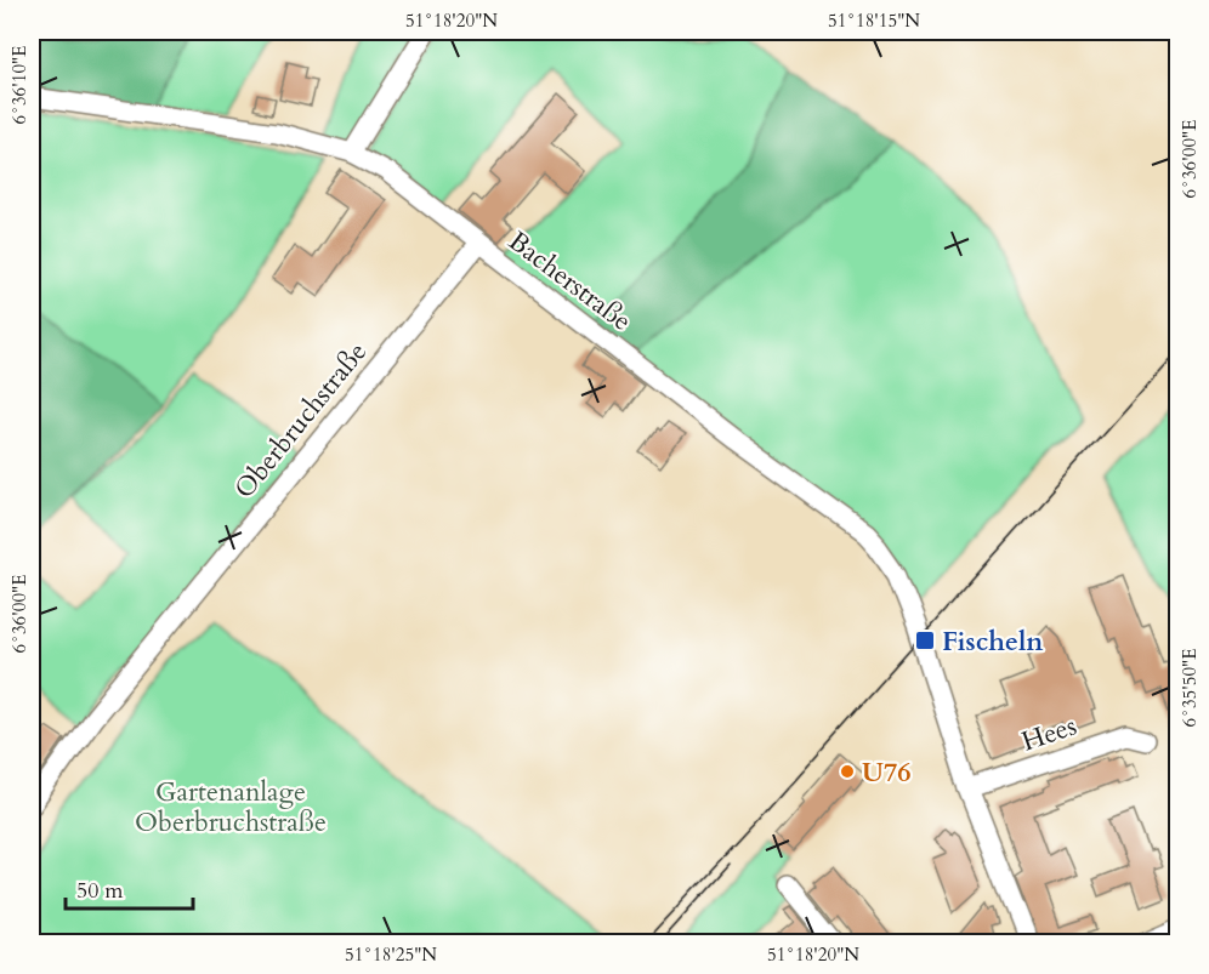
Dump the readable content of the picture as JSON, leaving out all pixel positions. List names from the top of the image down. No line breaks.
{"streets":{"street":["Bacherstraße","Oberbruchstraße","Hees"]},"crossings":[["Bacherstraße","Oberbruchstraße"],["Bacherstraße","Hees"]],"parks":["Gartenanlage Oberbruchstraße"],"places":{"transit":["Fischeln"],"other":["U76"]},"scale_bar":"50 m","coordinates":["51°18'20\"N","51°18'15\"N","6°36'10\"E","6°36'00\"E","6°35'50\"E","51°18'25\"N"]}
